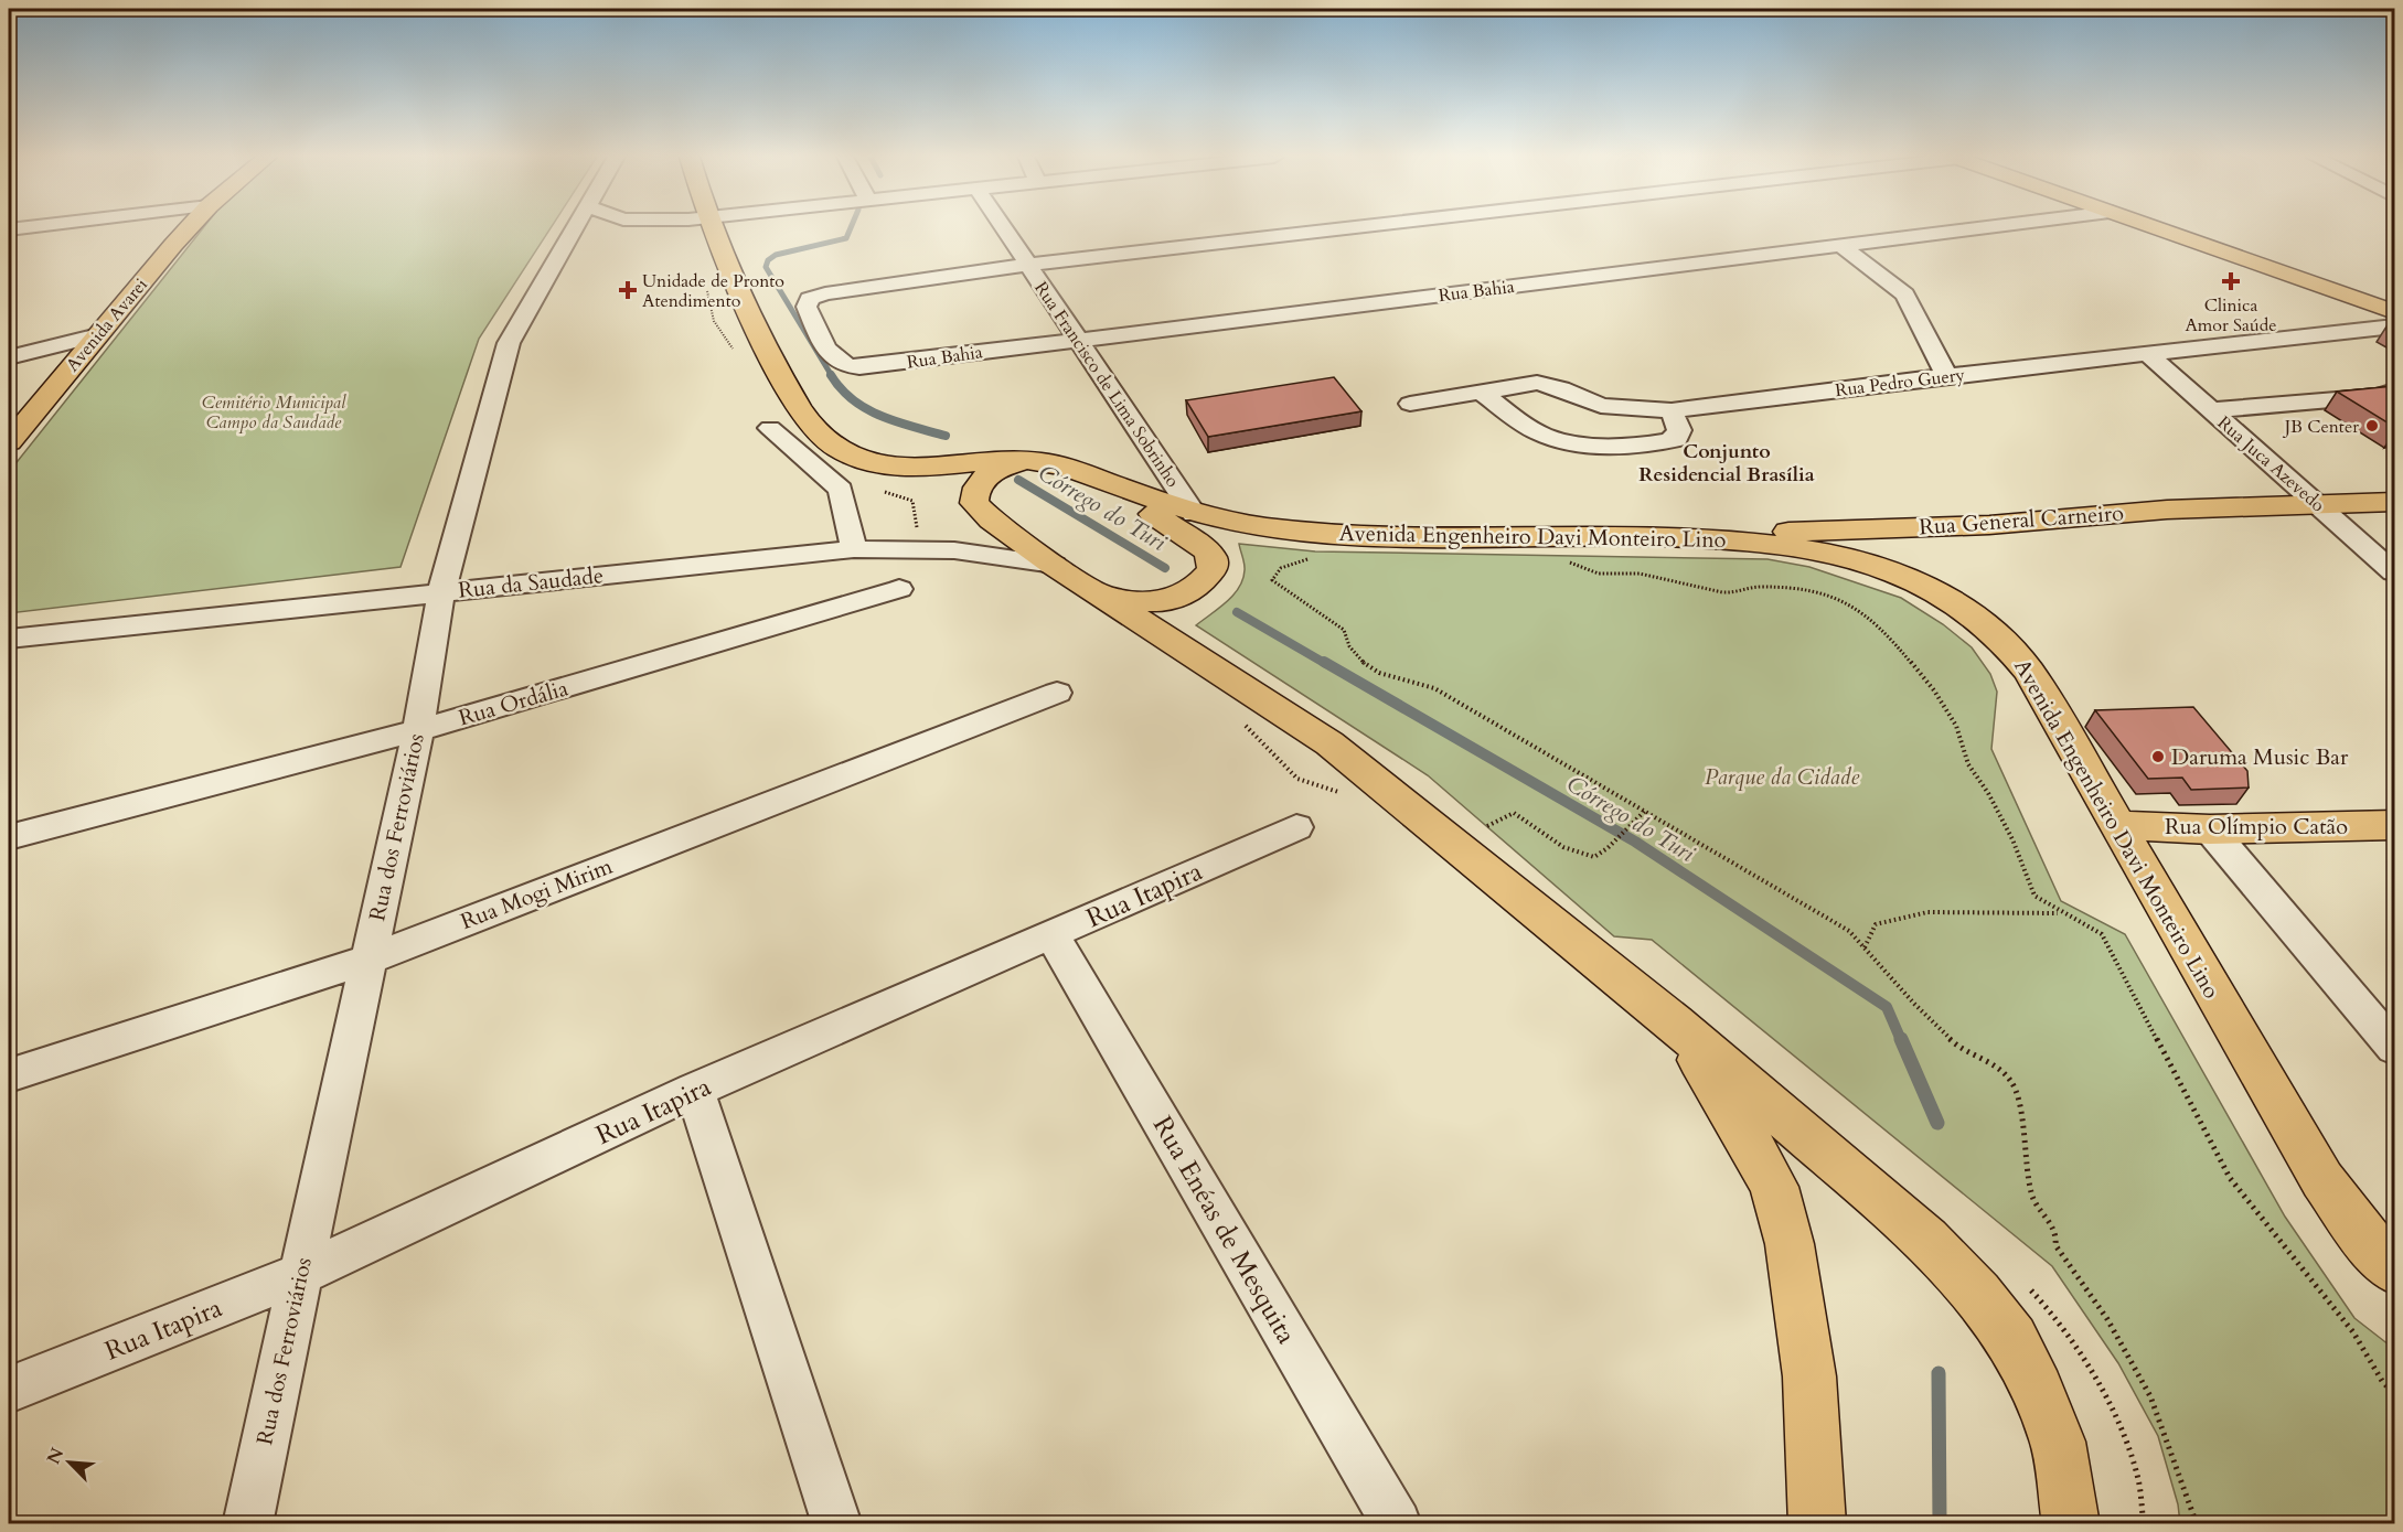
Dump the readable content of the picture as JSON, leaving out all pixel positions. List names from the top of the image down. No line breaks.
{"streets":{"main road":["Avenida Avarei","Rua General Carneiro","Avenida Engenheiro Davi Monteiro Lino","Rua Olímpio Catão"],"street":["Rua Bahia","Rua Pedro Guery","Rua Francisco de Lima Sobrinho","Rua Juca Azevedo","Rua da Saudade","Rua Ordália","Rua dos Ferroviários","Rua Mogi Mirim","Rua Itapira","Rua Enéas de Mesquita"]},"crossings":[["Rua Bahia","Rua Francisco de Lima Sobrinho"],["Rua Pedro Guery","Rua Juca Azevedo"],["Rua Francisco de Lima Sobrinho","Avenida Engenheiro Davi Monteiro Lino"],["Rua Juca Azevedo","Rua General Carneiro"],["Rua General Carneiro","Avenida Engenheiro Davi Monteiro Lino"],["Avenida Engenheiro Davi Monteiro Lino","Rua da Saudade"],["Avenida Engenheiro Davi Monteiro Lino","Rua Olímpio Catão"],["Rua da Saudade","Rua dos Ferroviários"],["Rua Ordália","Rua dos Ferroviários"],["Rua dos Ferroviários","Rua Mogi Mirim"],["Rua dos Ferroviários","Rua Itapira"],["Rua Itapira","Rua Enéas de Mesquita"]],"districts":["Conjunto Residencial Brasília"],"water":["Córrego do Turi"],"parks":["Cemitério Municipal Campo da Saudade","Parque da Cidade"],"places":{"health":["Clinica Amor Saúde","Unidade de Pronto Atendimento"],"other":["JB Center","Daruma Music Bar"]},"north":"top left"}
